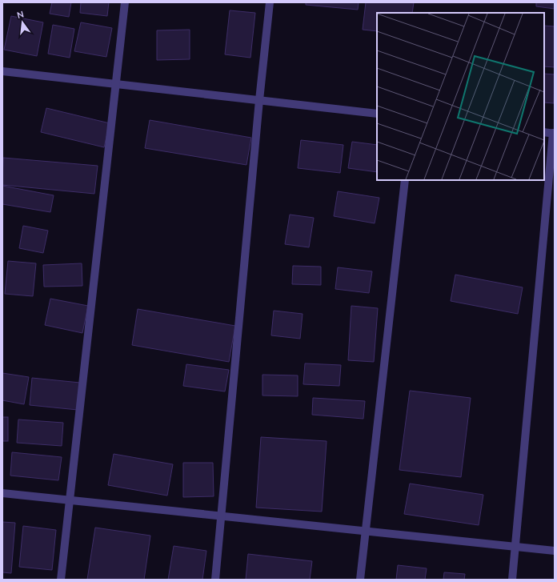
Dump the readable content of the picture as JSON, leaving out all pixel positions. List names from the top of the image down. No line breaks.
{"north":"top"}
